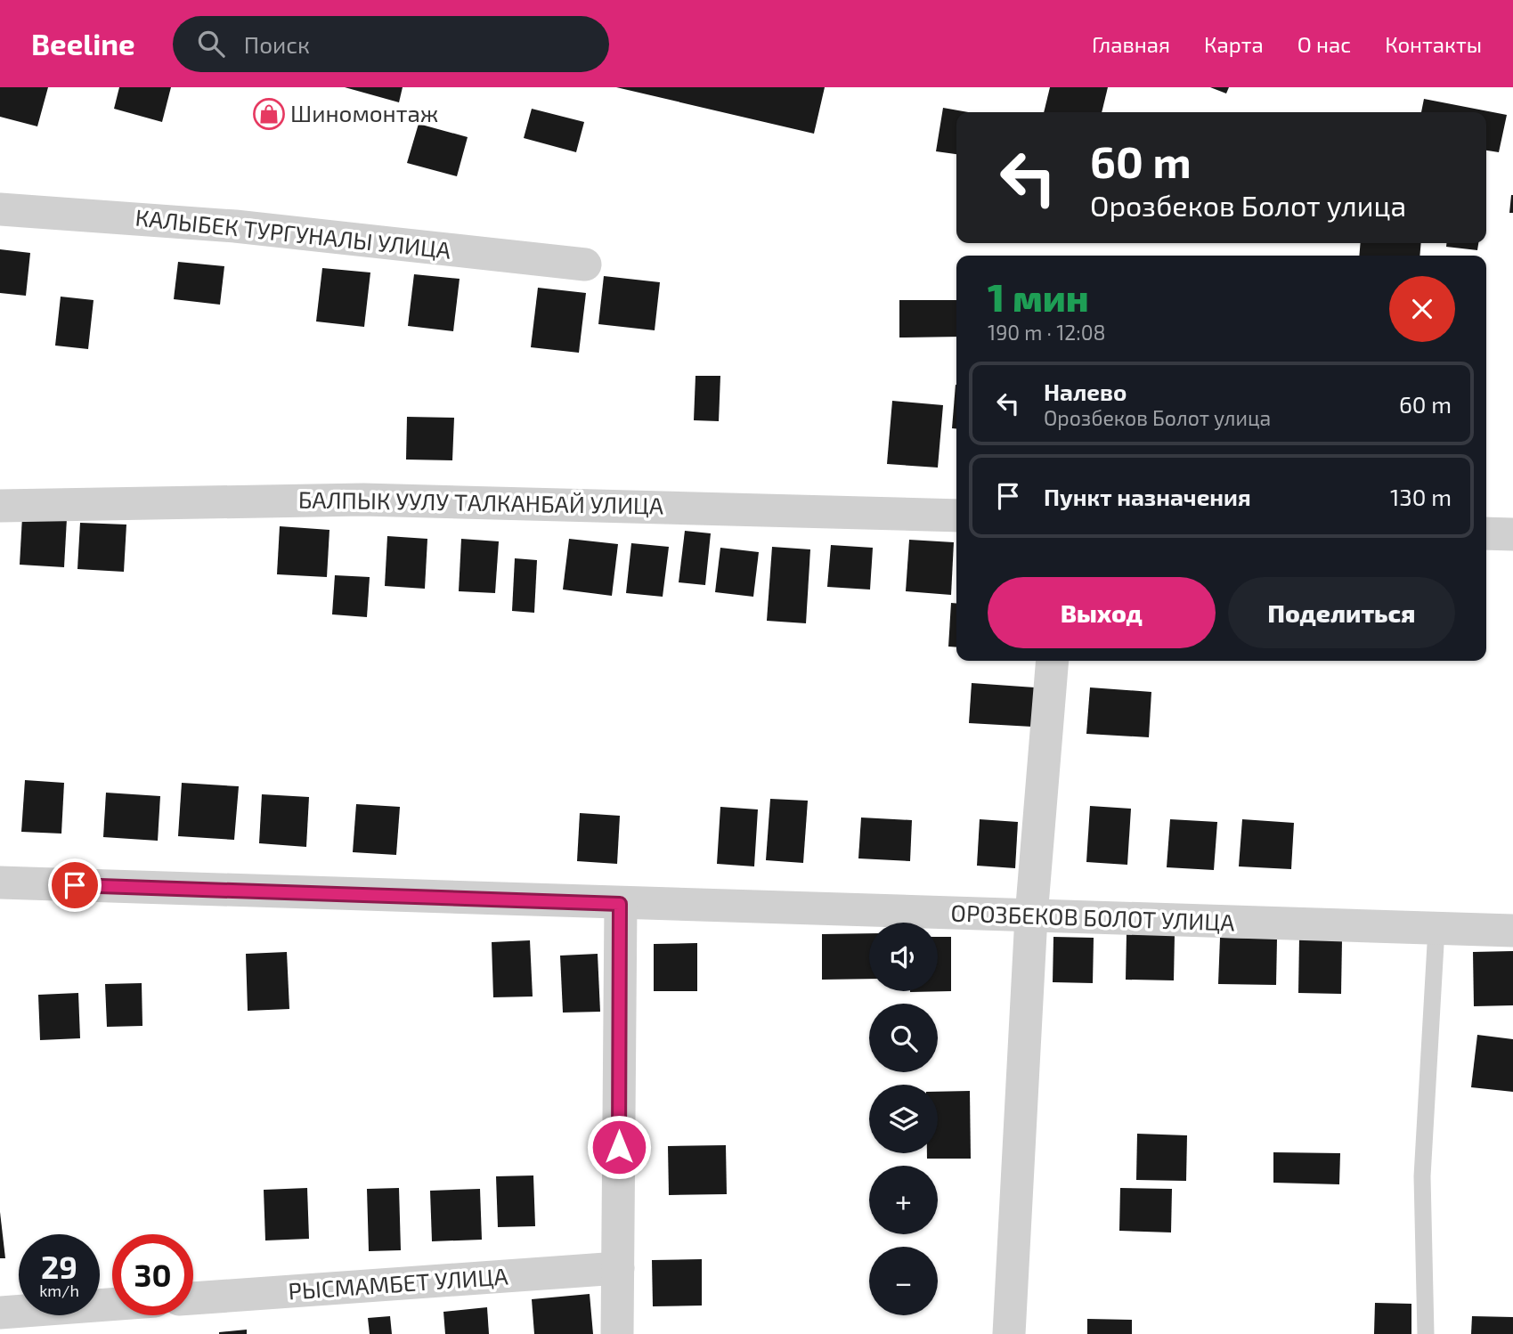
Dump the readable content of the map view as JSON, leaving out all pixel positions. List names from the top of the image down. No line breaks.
{"streets":{"street":["КАЛЫБЕК ТУРГУНАЛЫ УЛИЦА","БАЛПЫК УУЛУ ТАЛКАНБАЙ УЛИЦА","ОРОЗБЕКОВ БОЛОТ УЛИЦА","РЫСМАМБЕТ УЛИЦА"]},"places":{"shop":["Шиномонтаж"]},"page":{"header":"Beeline","search":"Поиск","nav":["Главная","Карта","О нас","Контакты"],"turn":["60 m","Орозбеков Болот улица"],"heading":["1 мин","190 m · 12:08"],"list":[{"name":"Налево","note":"Орозбеков Болот улица","value":"60 m"},{"name":"Пункт назначения","value":"130 m"}],"buttons":["Выход","Поделиться"],"map_buttons":["+","−"],"speed":"29 km/h","limit":"30"}}
